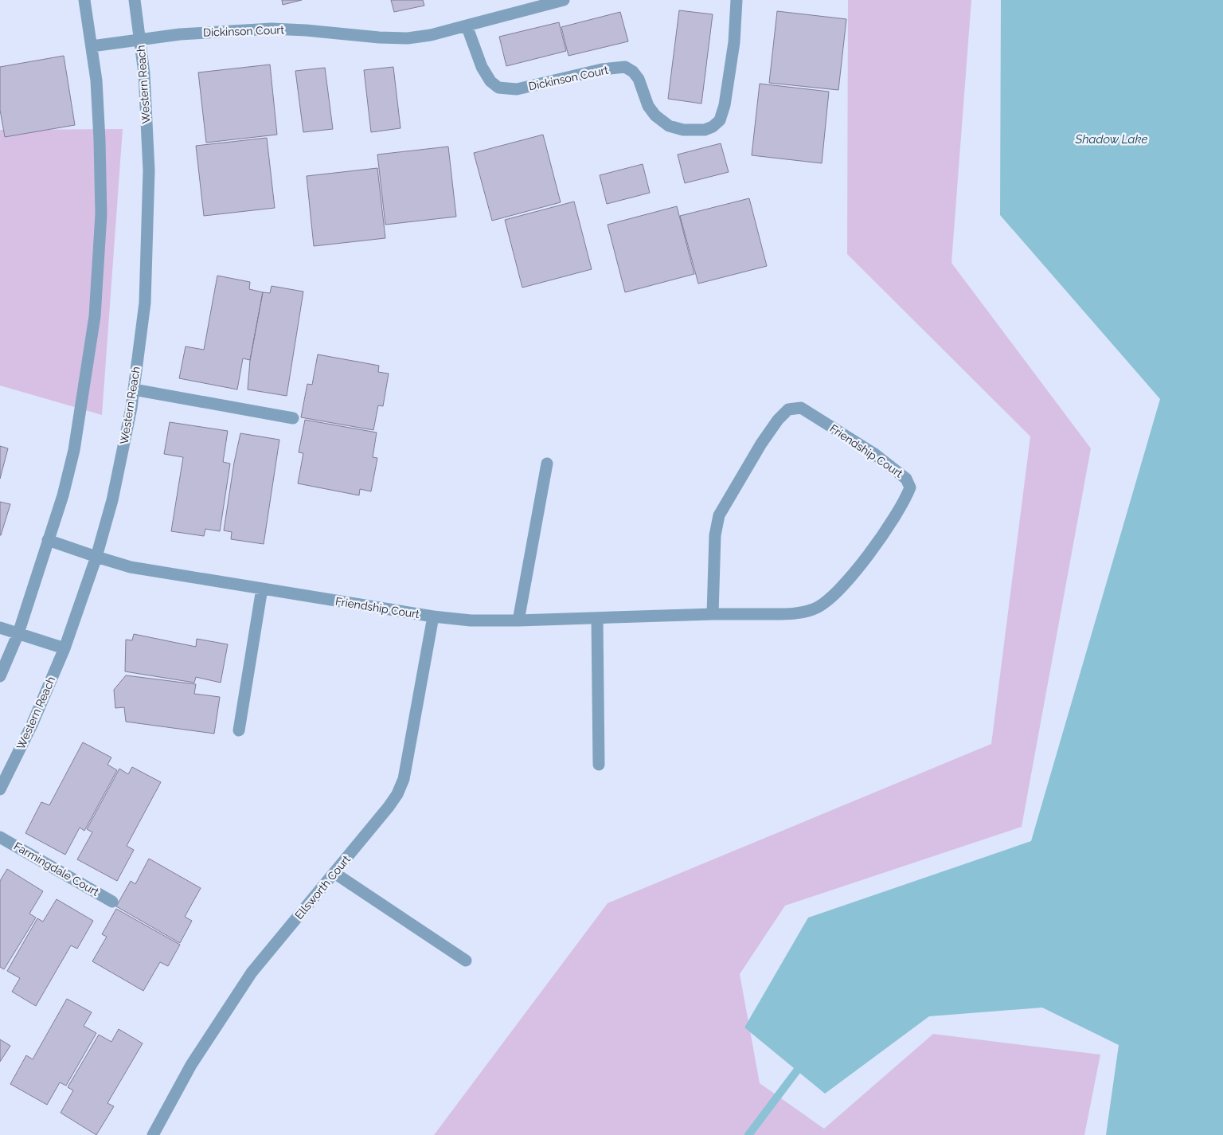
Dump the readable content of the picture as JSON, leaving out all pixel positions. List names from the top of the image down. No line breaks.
{"streets":{"street":["Dickinson Court","Western Reach","Friendship Court","Farmingdale Court","Ellsworth Court"]},"crossings":[["Dickinson Court","Western Reach"],["Western Reach","Friendship Court"],["Friendship Court","Ellsworth Court"]],"water":["Shadow Lake"]}
